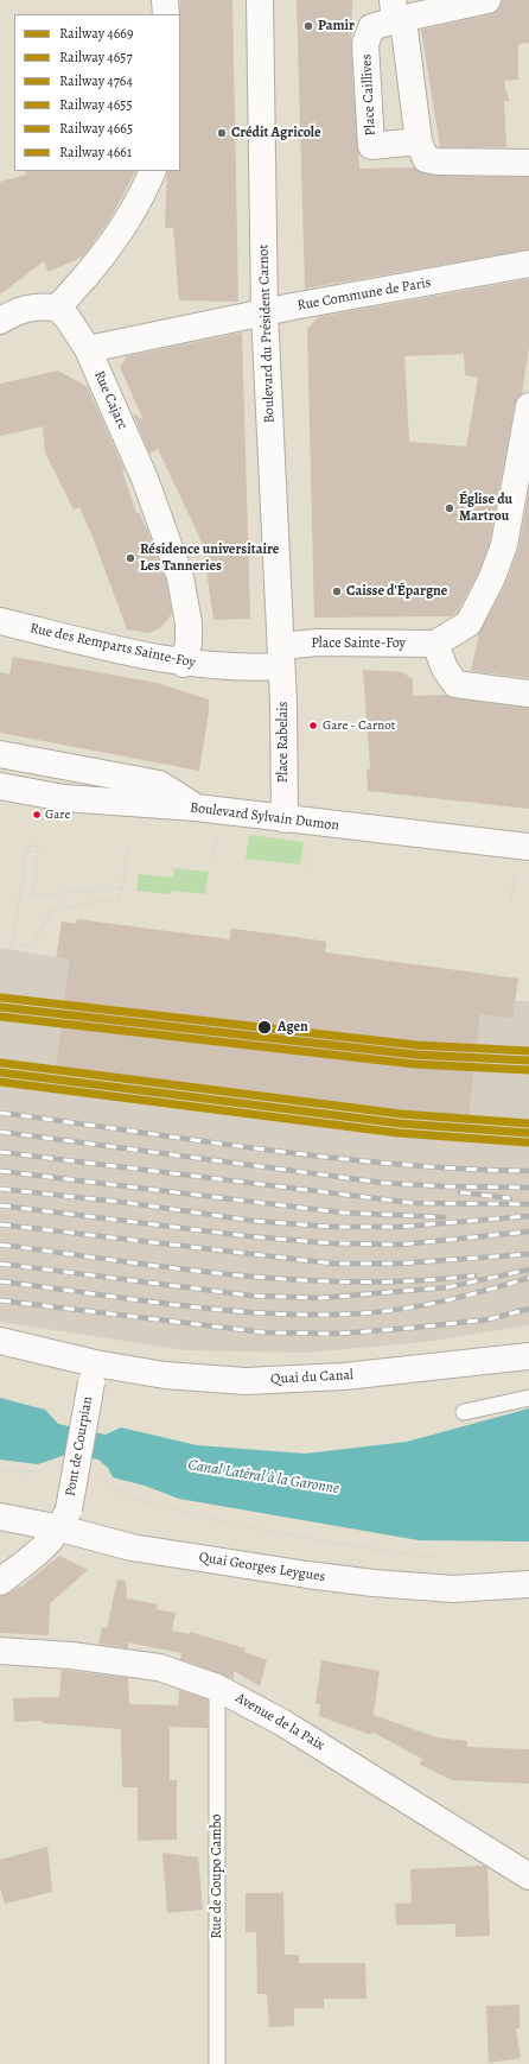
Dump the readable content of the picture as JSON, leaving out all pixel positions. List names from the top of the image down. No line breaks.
{"streets":{"street":["Place Caillives","Rue Commune de Paris","Boulevard du Président Carnot","Rue Cajarc","Place Sainte-Foy","Rue des Remparts Sainte-Foy","Place Rabelais","Boulevard Sylvain Dumon","Quai du Canal","Pont de Courpian","Quai Georges Leygues","Avenue de la Paix"],"lane":["Rue de Coupo Cambo"]},"crossings":[["Rue Commune de Paris","Boulevard du Président Carnot"],["Rue Commune de Paris","Rue Cajarc"],["Boulevard du Président Carnot","Place Sainte-Foy"],["Boulevard du Président Carnot","Rue des Remparts Sainte-Foy"],["Boulevard du Président Carnot","Place Rabelais"],["Rue Cajarc","Rue des Remparts Sainte-Foy"],["Place Sainte-Foy","Rue des Remparts Sainte-Foy"],["Place Sainte-Foy","Place Rabelais"],["Rue des Remparts Sainte-Foy","Place Rabelais"],["Place Rabelais","Boulevard Sylvain Dumon"],["Quai du Canal","Pont de Courpian"],["Pont de Courpian","Quai Georges Leygues"],["Avenue de la Paix","Rue de Coupo Cambo"]],"water":["Canal Latéral à la Garonne"],"places":["Pamir","Crédit Agricole","Église du Martrou","Résidence universitaire Les Tanneries","Caisse d'Épargne","Gare - Carnot","Gare","Agen"],"lines":["rail line 4661","rail line 4655","rail line 4665","rail line 4764","rail line 4669","rail line 4657"],"legend":["Railway 4669","Railway 4657","Railway 4764","Railway 4655","Railway 4665","Railway 4661"]}
